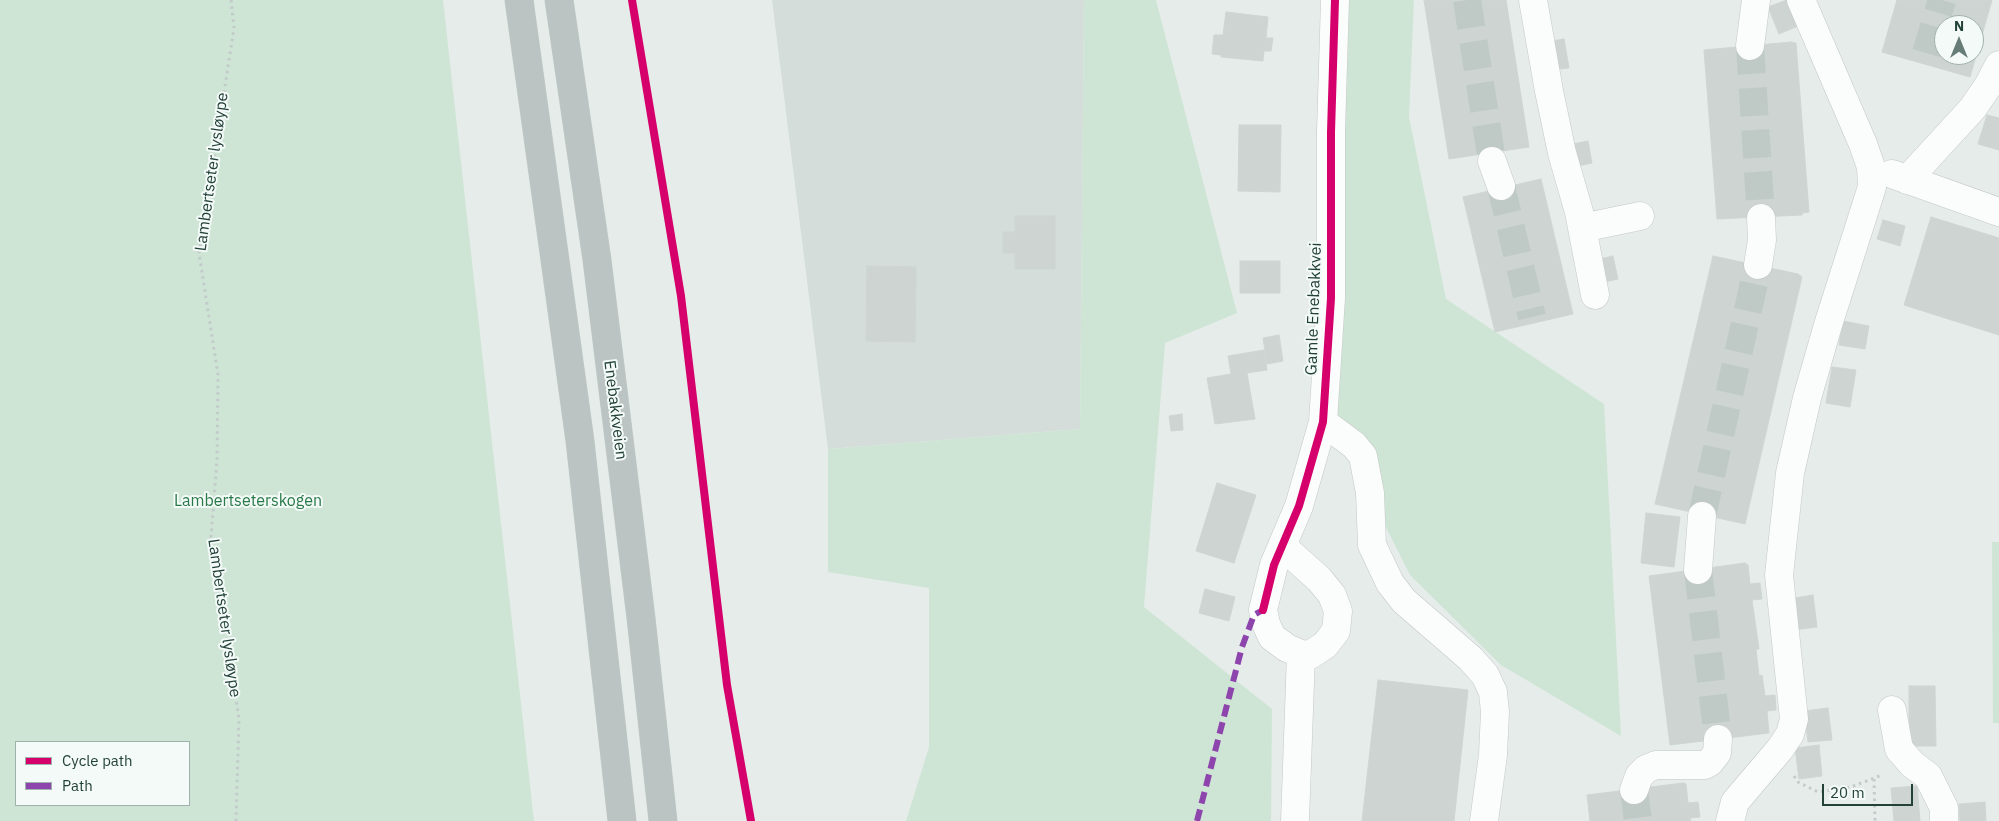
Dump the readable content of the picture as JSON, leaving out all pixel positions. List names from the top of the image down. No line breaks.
{"streets":{"highway":["Enebakkveien"],"street":["Gamle Enebakkvei"],"path":["Lambertseter lysløype"]},"parks":["Lambertseterskogen"],"legend":["Cycle path","Path"],"scale_bar":"20 m","north":"top"}
